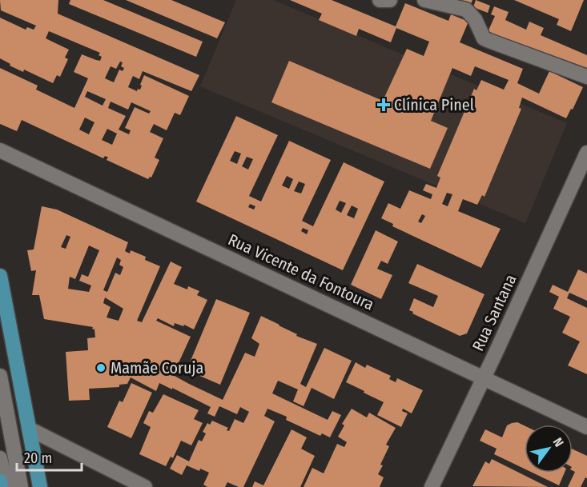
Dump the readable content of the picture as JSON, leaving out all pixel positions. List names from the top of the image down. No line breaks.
{"streets":{"street":["Rua Vicente da Fontoura","Rua Santana"]},"crossings":[["Rua Vicente da Fontoura","Rua Santana"]],"places":{"health":["Clínica Pinel"],"other":["Mamãe Coruja"]},"scale_bar":"20 m","north":"top right"}
